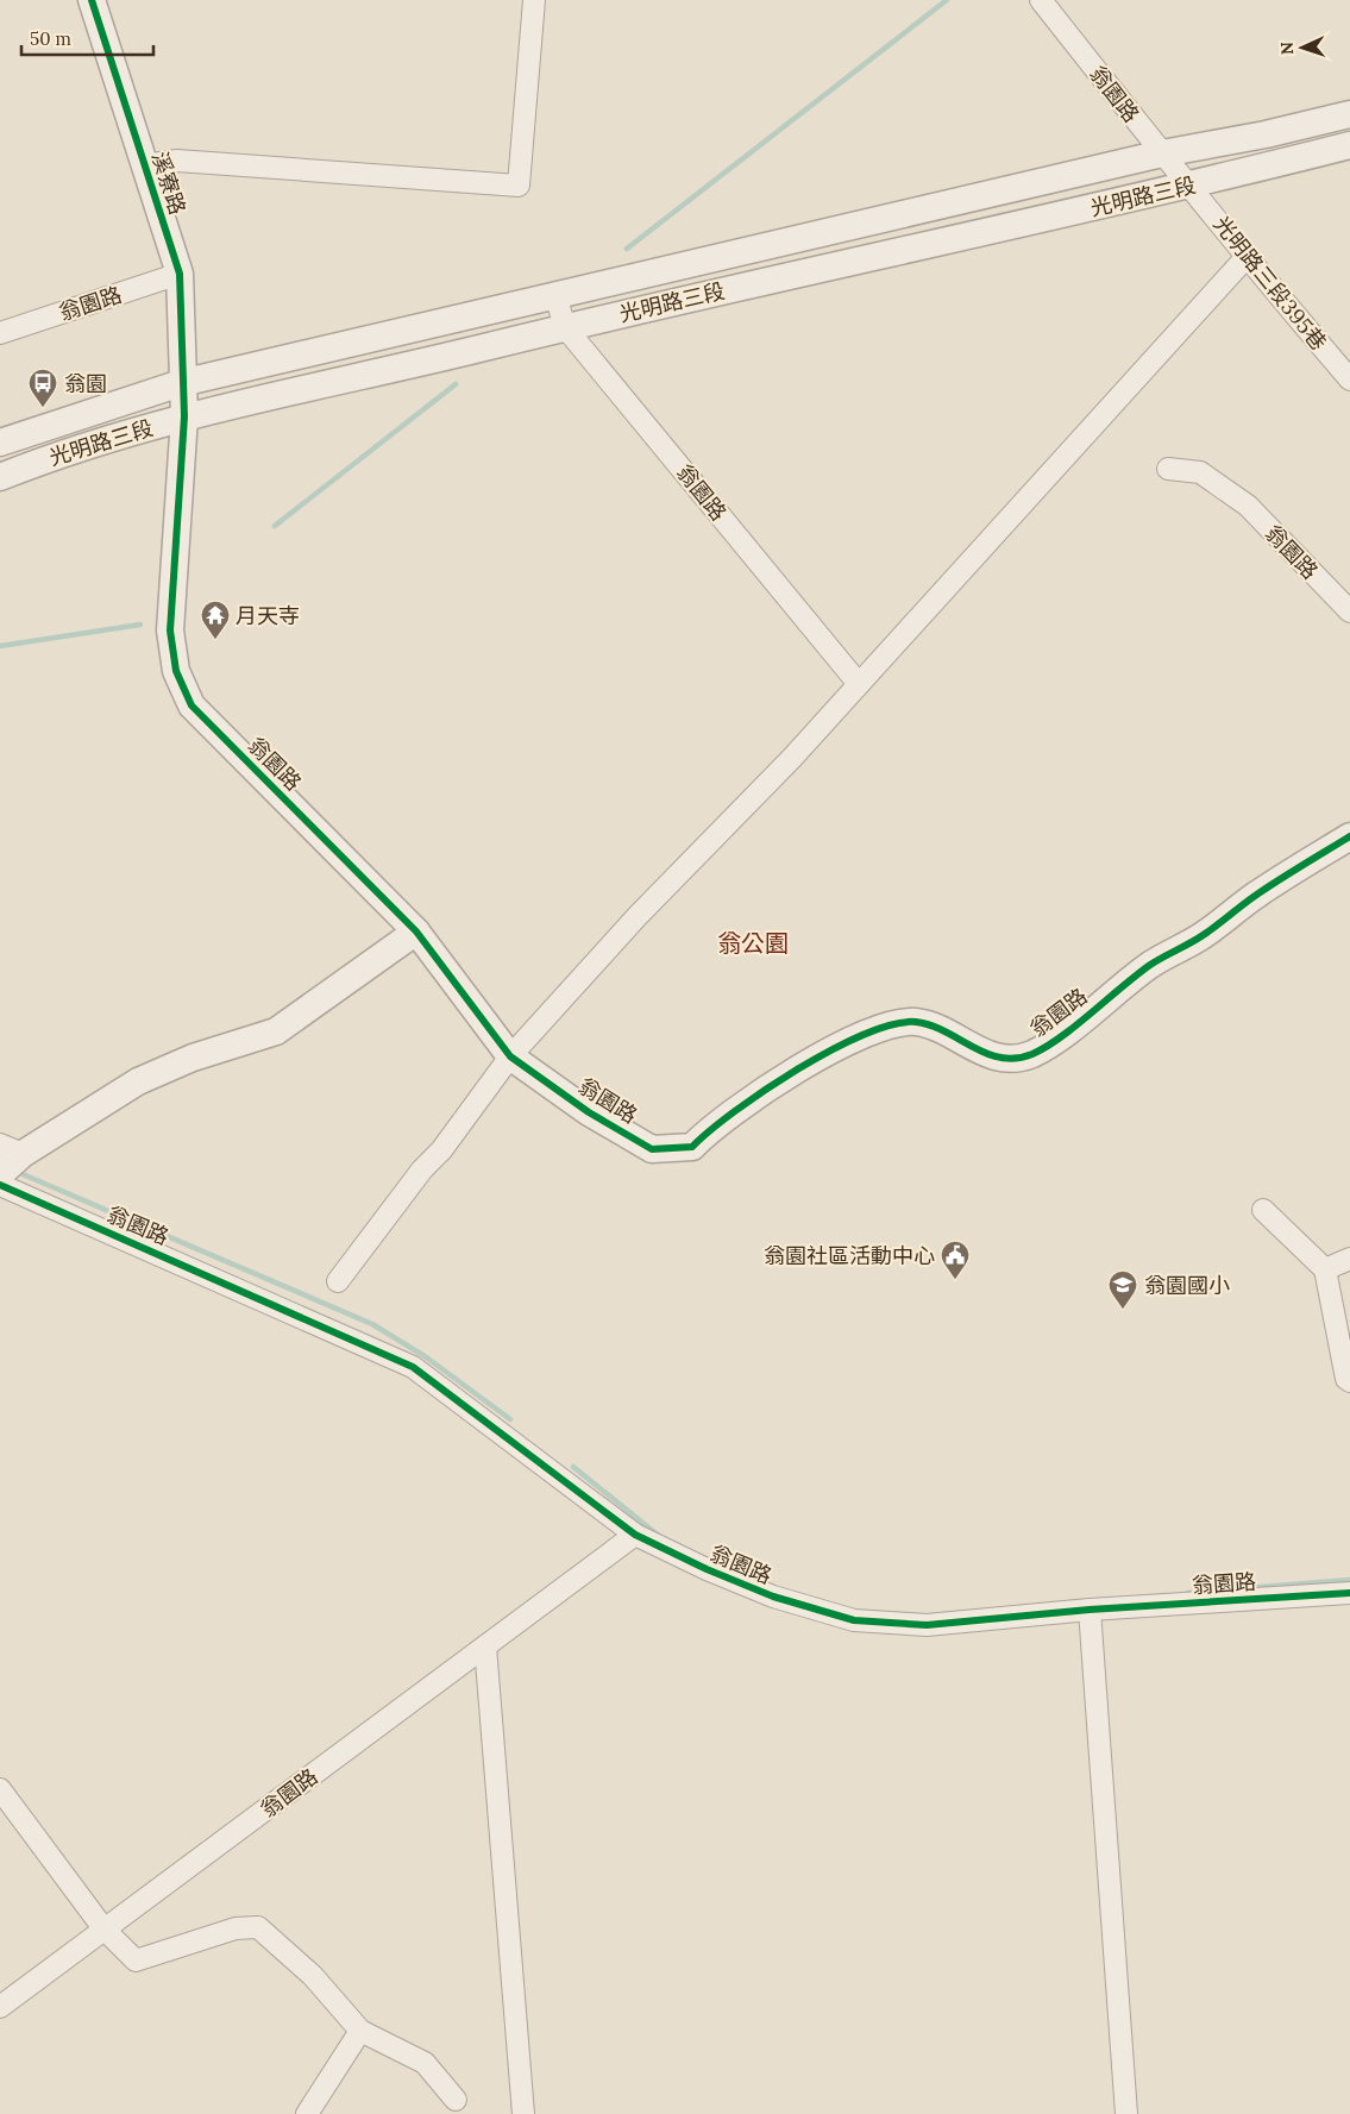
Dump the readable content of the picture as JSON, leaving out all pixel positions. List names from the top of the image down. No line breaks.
{"streets":{"street":["翁園路","溪寮路","光明路三段","光明路三段395巷"]},"crossings":[["翁園路","溪寮路"],["翁園路","光明路三段"],["翁園路","光明路三段395巷"],["溪寮路","光明路三段"],["光明路三段","光明路三段395巷"]],"districts":["翁公園"],"places":{"bus stop":["翁園"],"temple":["月天寺"],"public building":["翁園社區活動中心"],"school or university":["翁園國小"]},"scale_bar":"50 m","north":"left"}
